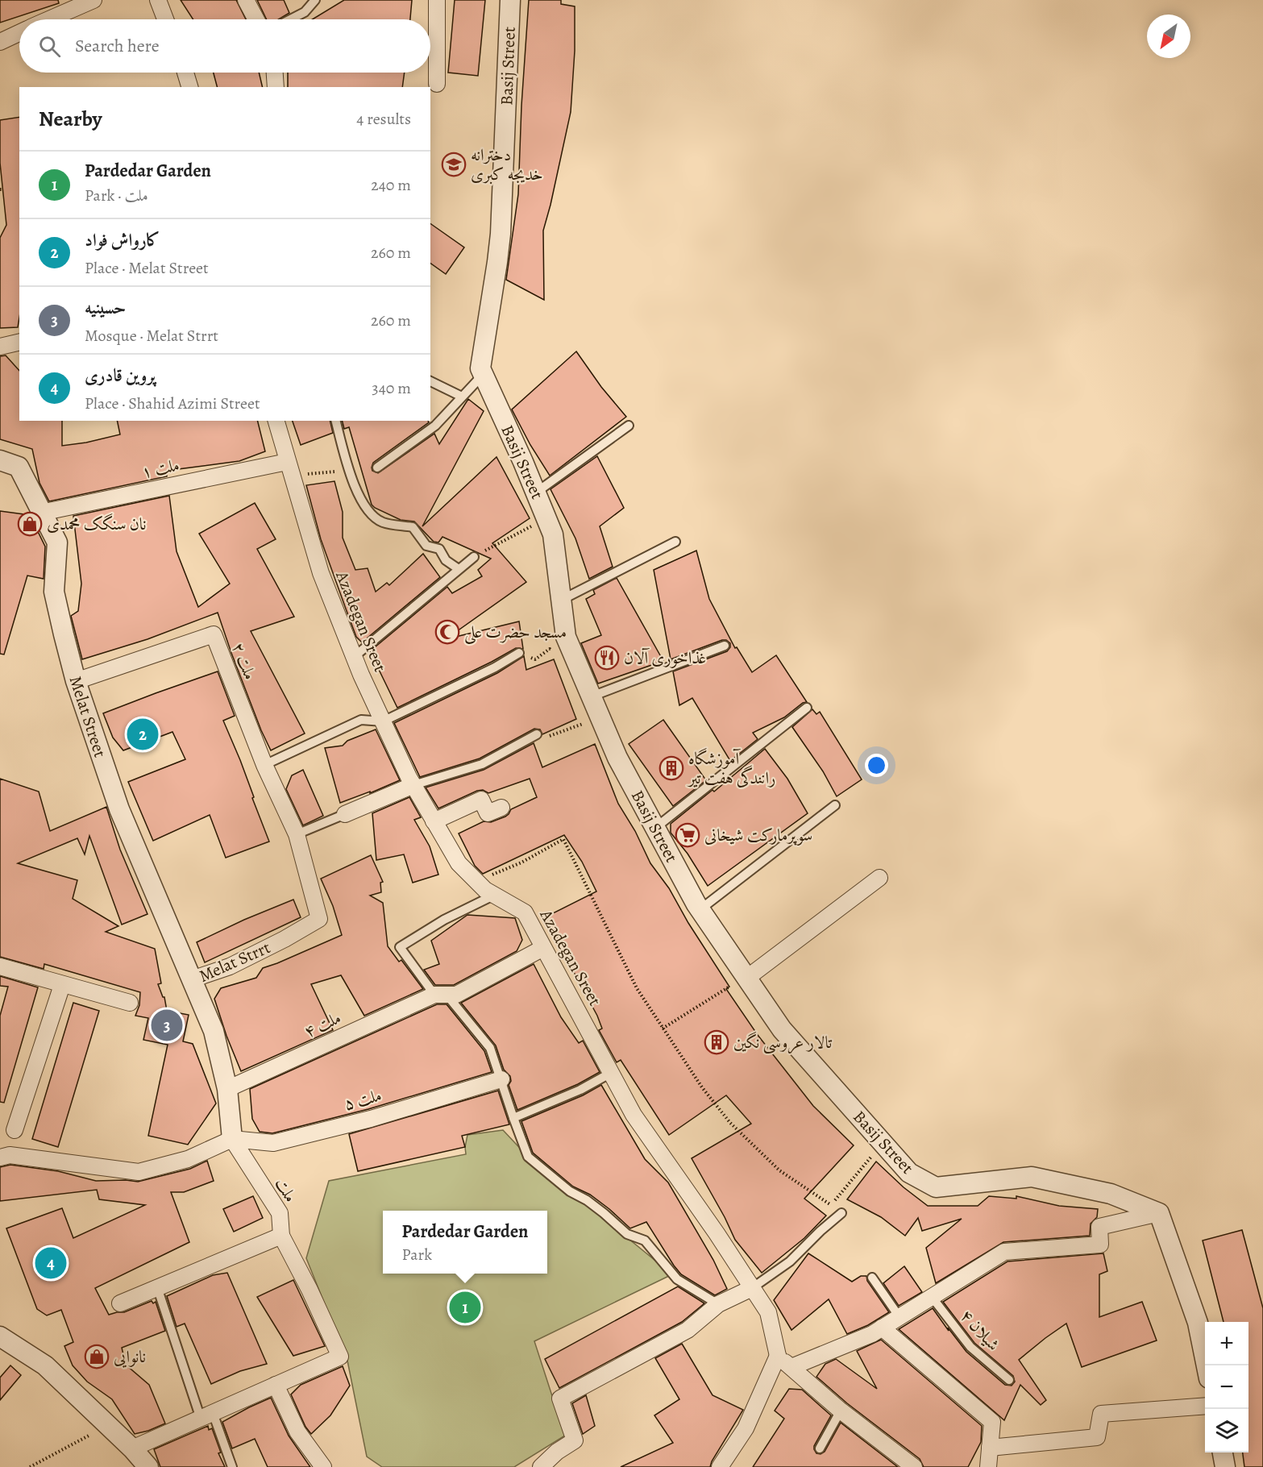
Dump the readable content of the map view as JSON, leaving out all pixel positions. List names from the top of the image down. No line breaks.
{"streets":{"street":["Basij Street","ملت ۱","Azadegan Sreet","ملت ۲","Melat Street","Melat Strrt","ملت ۴","ملت ۵","ملت"],"lane":["شیلان ۴"]},"crossings":[["ملت ۱","Azadegan Sreet"],["ملت ۱","Melat Street"],["Azadegan Sreet","ملت ۴"],["ملت ۲","Melat Street"],["ملت ۲","Melat Strrt"],["Melat Street","Melat Strrt"],["Melat Strrt","ملت ۴"],["Melat Strrt","ملت ۵"],["Melat Strrt","ملت"],["ملت ۵","ملت"]],"places":{"school or university":["دخترانه خدیجه کبری"],"shop":["نان سنگک محمدی","نانوایی"],"mosque":["مسجد حضرت علی"],"restaurant":["غذاخوری آلان"],"building":["آموزشگاه رانندگی هفت تیر","تالار عروسی نگین"],"supermarket":["سوپرمارکت شیخانی"]},"north":"bottom left","page":{"search":"Search here","heading":["Nearby","4 results"],"list":[{"mark":"1","name":"Pardedar Garden","note":"Park · ملت","value":"240 m"},{"mark":"2","name":"کارواش فواد","note":"Place · Melat Street","value":"260 m"},{"mark":"3","name":"حسینیه","note":"Mosque · Melat Strrt","value":"260 m"},{"mark":"4","name":"پروین قادری","note":"Place · Shahid Azimi Street","value":"340 m"}],"pins":["2","3","4","1"],"popup":["Pardedar Garden","Park"],"map_buttons":["+","−"]}}
